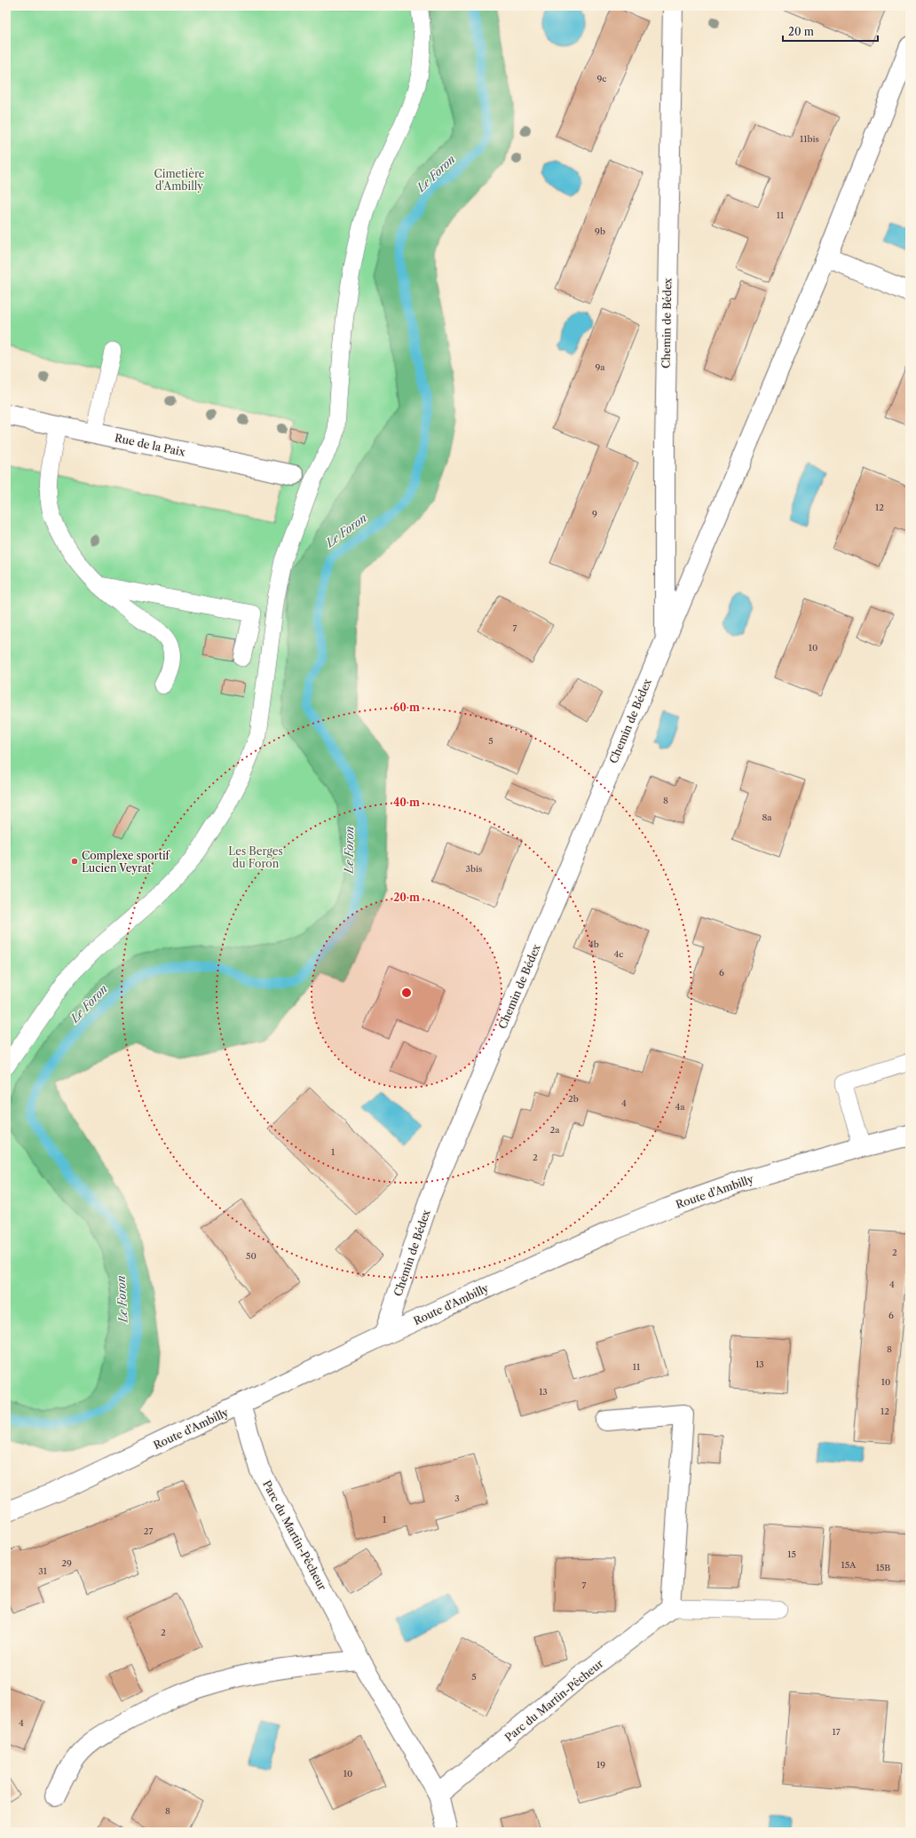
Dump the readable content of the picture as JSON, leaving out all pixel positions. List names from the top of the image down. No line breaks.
{"streets":{"street":["Chemin de Bédex","Rue de la Paix","Route d'Ambilly","Parc du Martin-Pêcheur"]},"crossings":[["Chemin de Bédex","Route d'Ambilly"],["Route d'Ambilly","Parc du Martin-Pêcheur"]],"water":["Le Foron"],"parks":["Cimetière d'Ambilly","Les Berges du Foron"],"places":["Complexe sportif Lucien Veyrat"],"house_numbers":["9c","11bis","11","9b","9a","12","9","7","10","5","8","8a","3bis","4b","4c","6","2b","4","4a","2a","1","2","2","50","4","6","8","13","11","10","13","12","3","1","27","15","29","15A","15B","31","7","2","5","4","17","19","10","8"],"scale_bar":"20 m","rings":["60 m","40 m","20 m"]}
